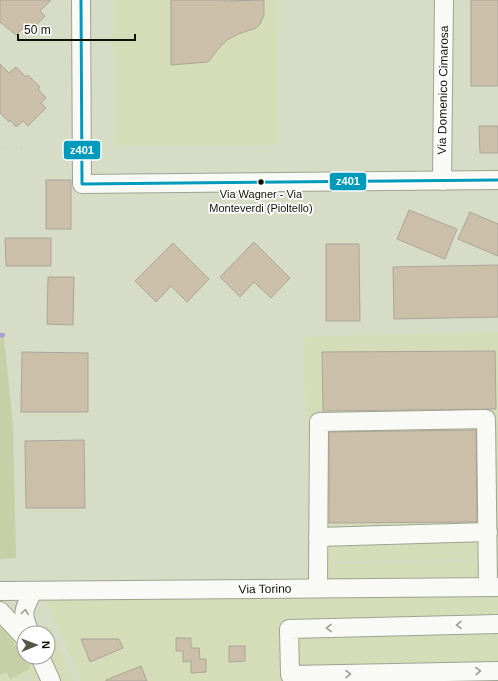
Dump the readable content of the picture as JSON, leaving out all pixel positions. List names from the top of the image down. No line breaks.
{"streets":{"street":["Via Domenico Cimarosa","Via Torino"]},"places":["Via Wagner - Via Monteverdi (Pioltello)"],"lines":["transit line z401"],"scale_bar":"50 m","north":"right"}
